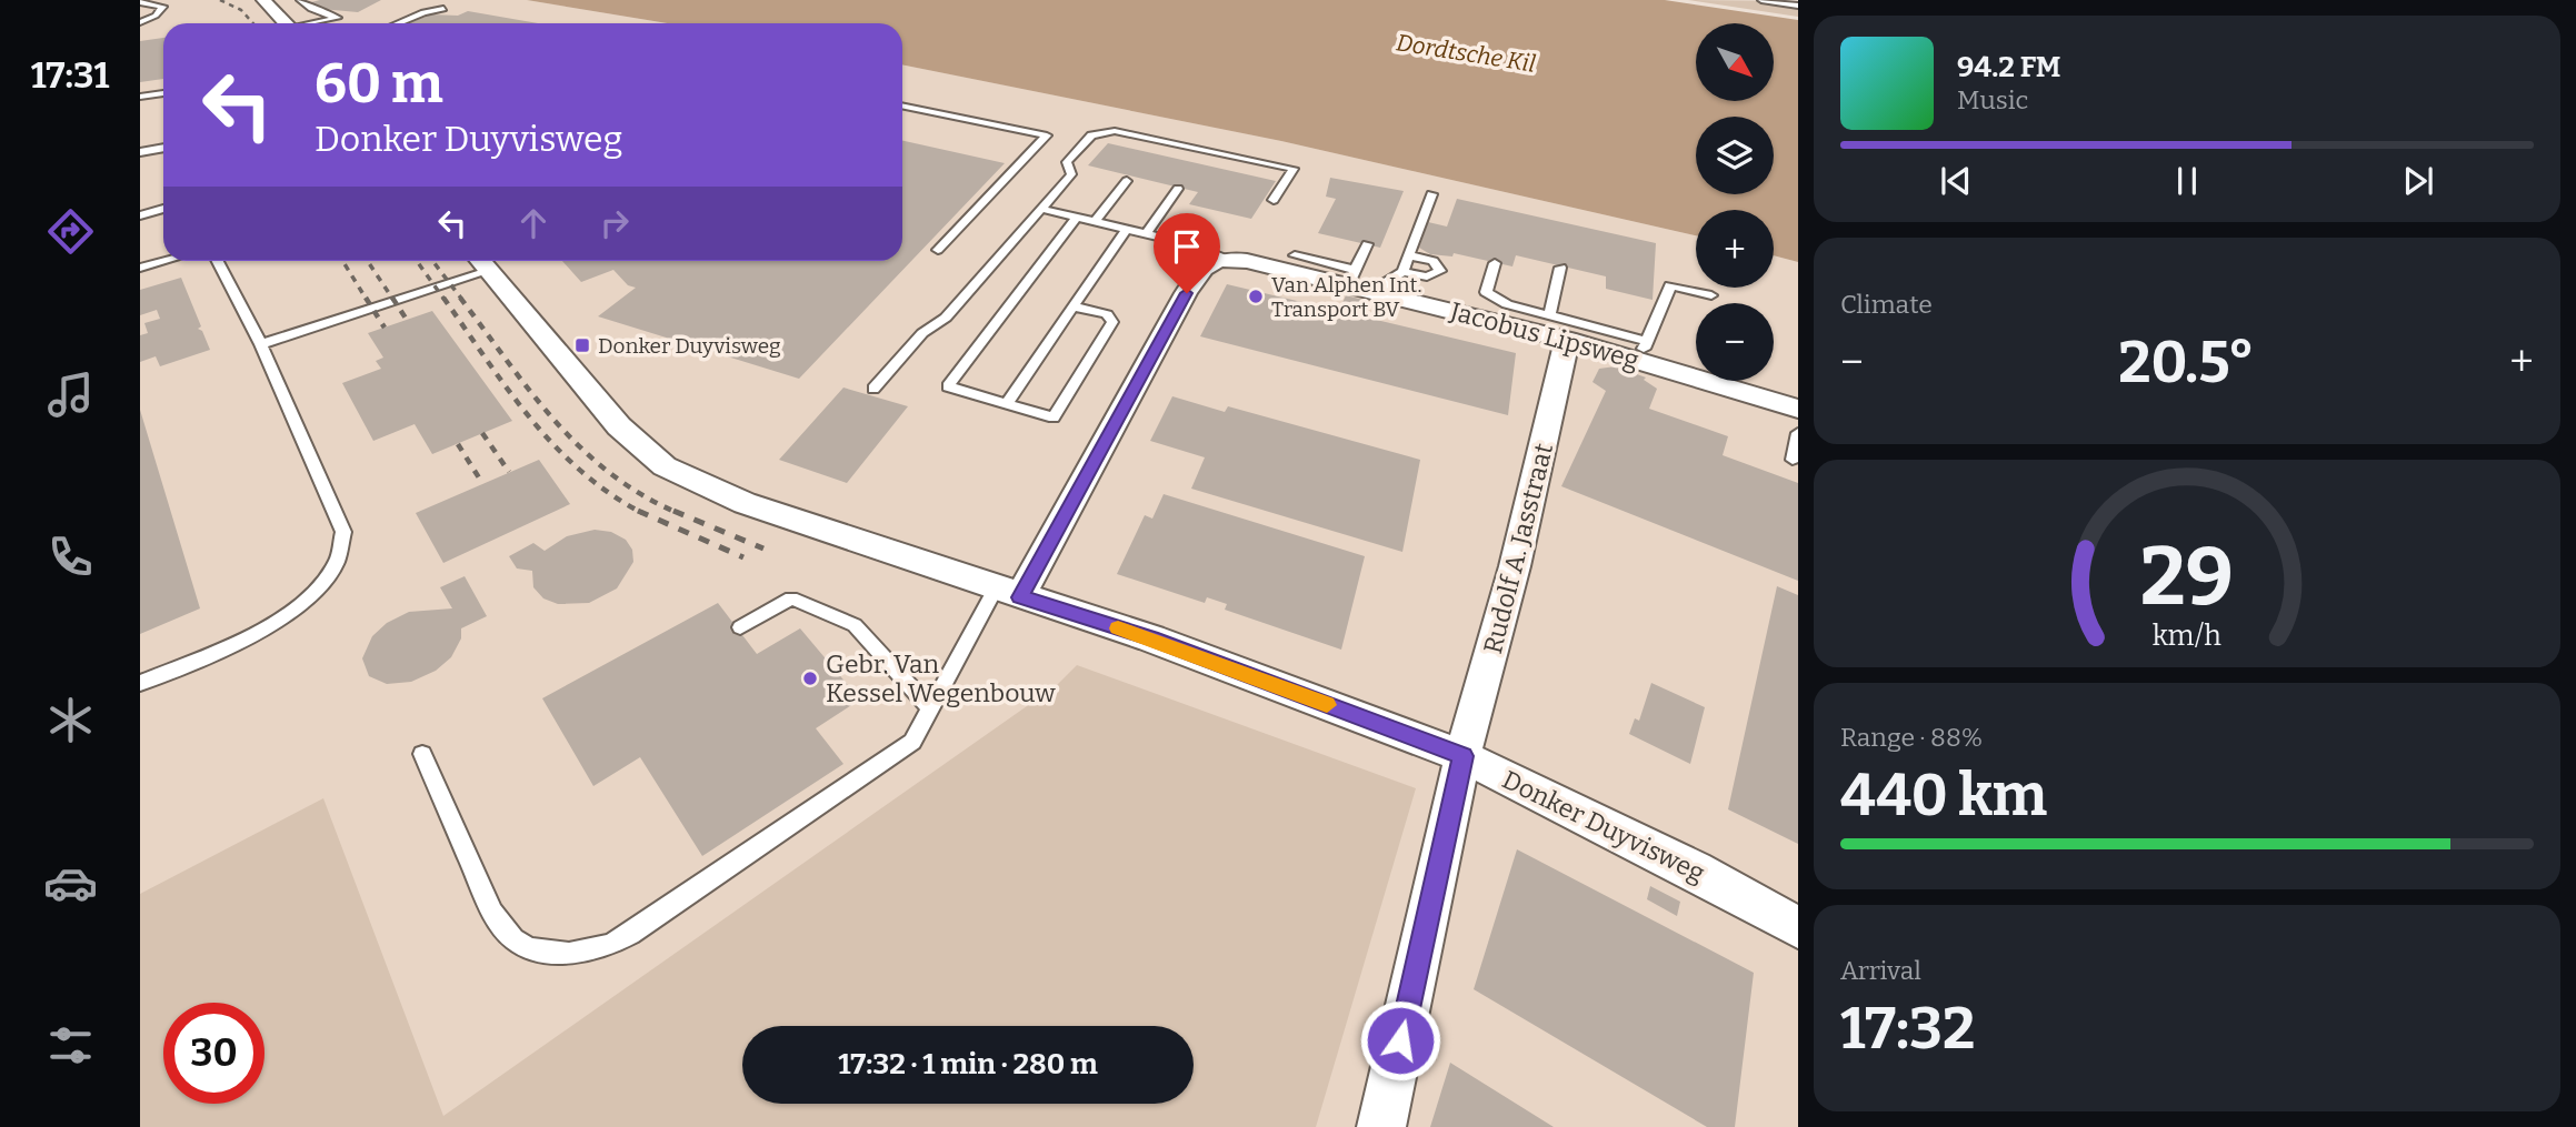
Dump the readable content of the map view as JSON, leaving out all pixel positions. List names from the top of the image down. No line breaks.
{"streets":{"street":["Jacobus Lipsweg","Rudolf A. Jasstraat","Donker Duyvisweg"]},"crossings":[["Jacobus Lipsweg","Rudolf A. Jasstraat"],["Rudolf A. Jasstraat","Donker Duyvisweg"]],"water":["Dordtsche Kil"],"places":{"other":["Van Alphen Int. Transport BV","Gebr. Van Kessel Wegenbouw"],"transit":["Donker Duyvisweg"]},"north":"bottom right","page":{"tabs":"17:31","map_buttons":["+","−"],"turn":["60 m","Donker Duyvisweg"],"song":["94.2 FM","Music"],"tile":["Climate",["Range · 88%","440 km"],["Arrival","17:32"]],"heat":["−","20.5°","+"],"limit":"30","trip":"17:32 · 1 min · 280 m","gauge":["29","km/h"]}}
